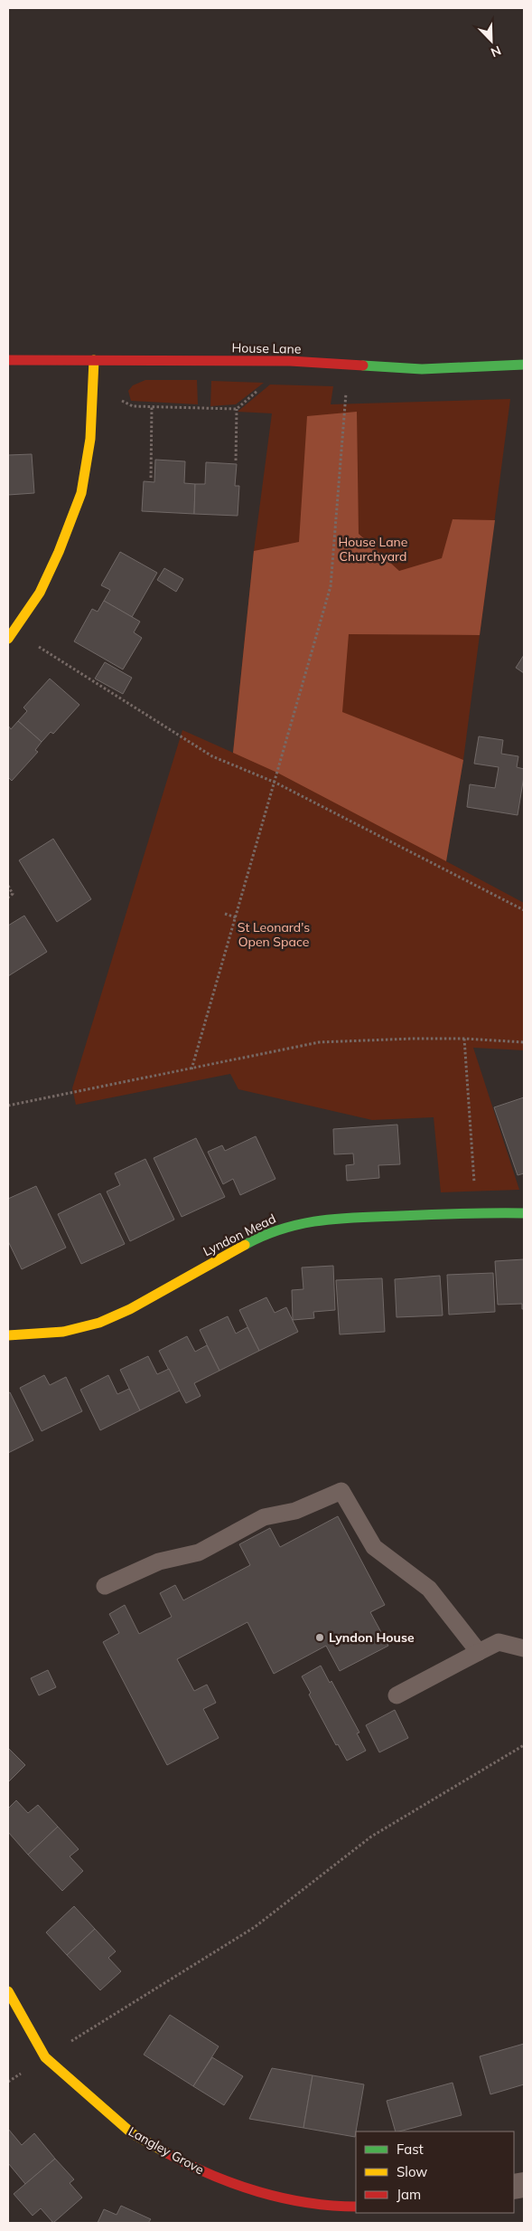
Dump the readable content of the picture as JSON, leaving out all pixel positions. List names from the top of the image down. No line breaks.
{"streets":{"street":["House Lane","Lyndon Mead","Langley Grove"]},"parks":["House Lane Churchyard","St Leonard's Open Space"],"places":["Lyndon House"],"legend":["Fast","Slow","Jam"],"north":"bottom right"}
